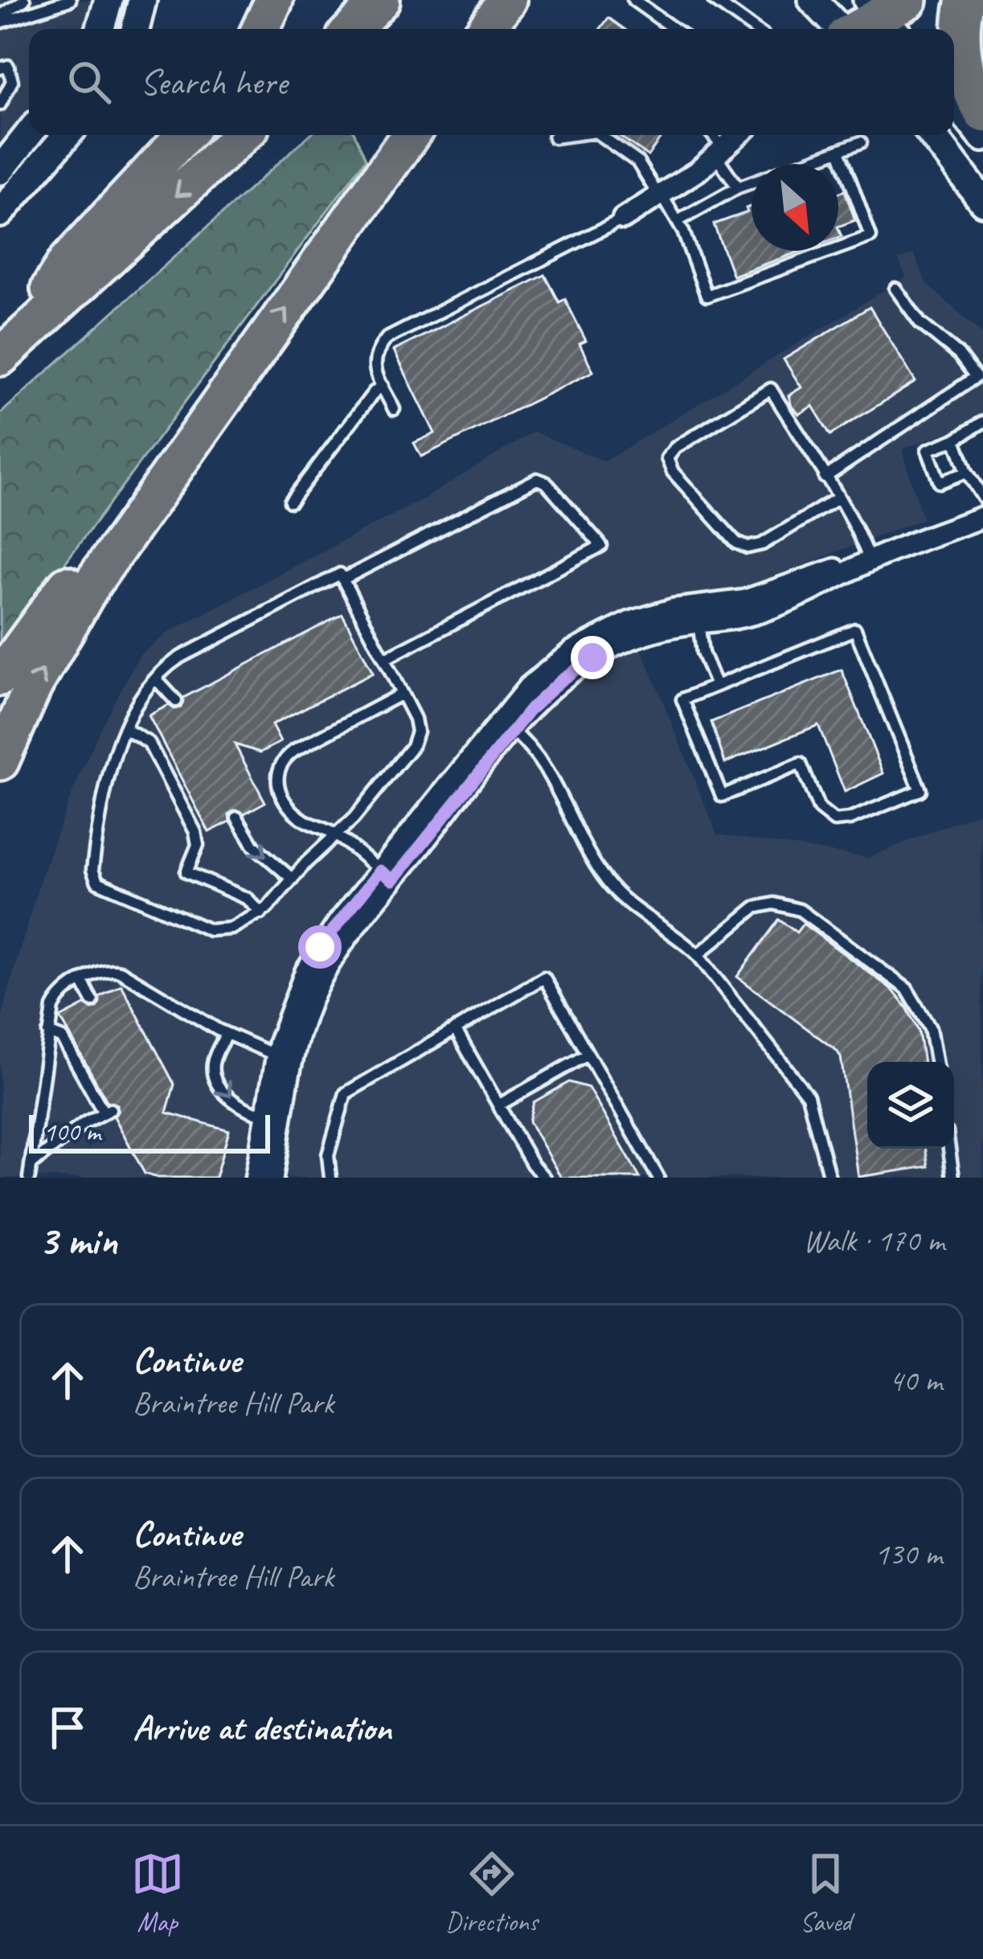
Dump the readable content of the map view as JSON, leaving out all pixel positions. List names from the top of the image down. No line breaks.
{"scale_bar":"100 m","north":"bottom right","page":{"search":"Search here","scale":"100 m","heading":["3 min","Walk · 170 m"],"list":[["Continue","Braintree Hill Park","40 m"],["Continue","Braintree Hill Park","130 m"],"Arrive at destination"],"nav":["Map","Directions","Saved"]}}
